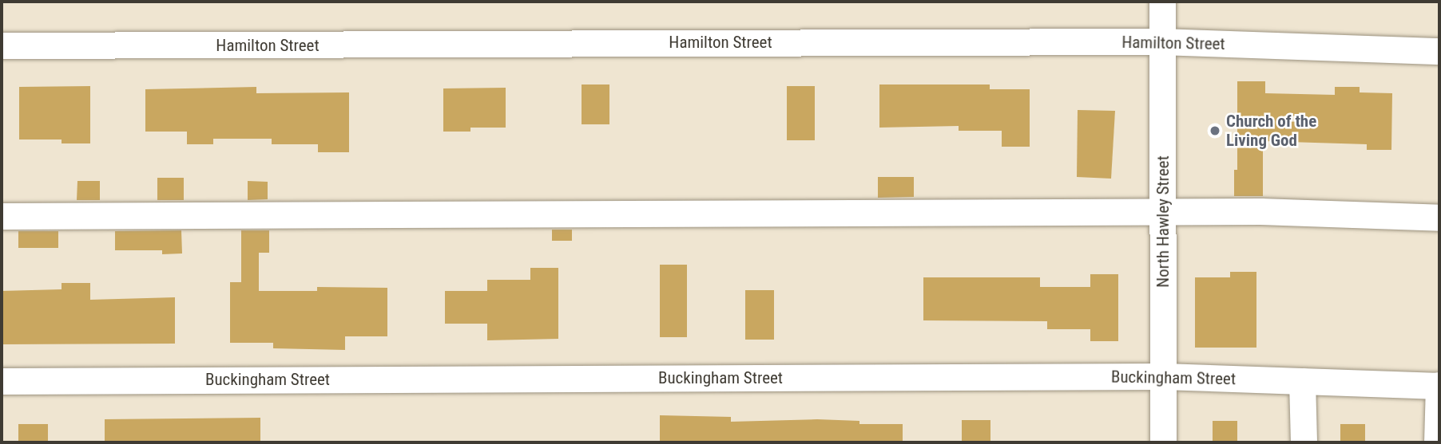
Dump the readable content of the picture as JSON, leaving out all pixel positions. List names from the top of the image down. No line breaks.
{"streets":{"street":["Hamilton Street","North Hawley Street","Buckingham Street"]},"crossings":[["Hamilton Street","North Hawley Street"],["North Hawley Street","Buckingham Street"]],"places":["Church of the Living God"]}
